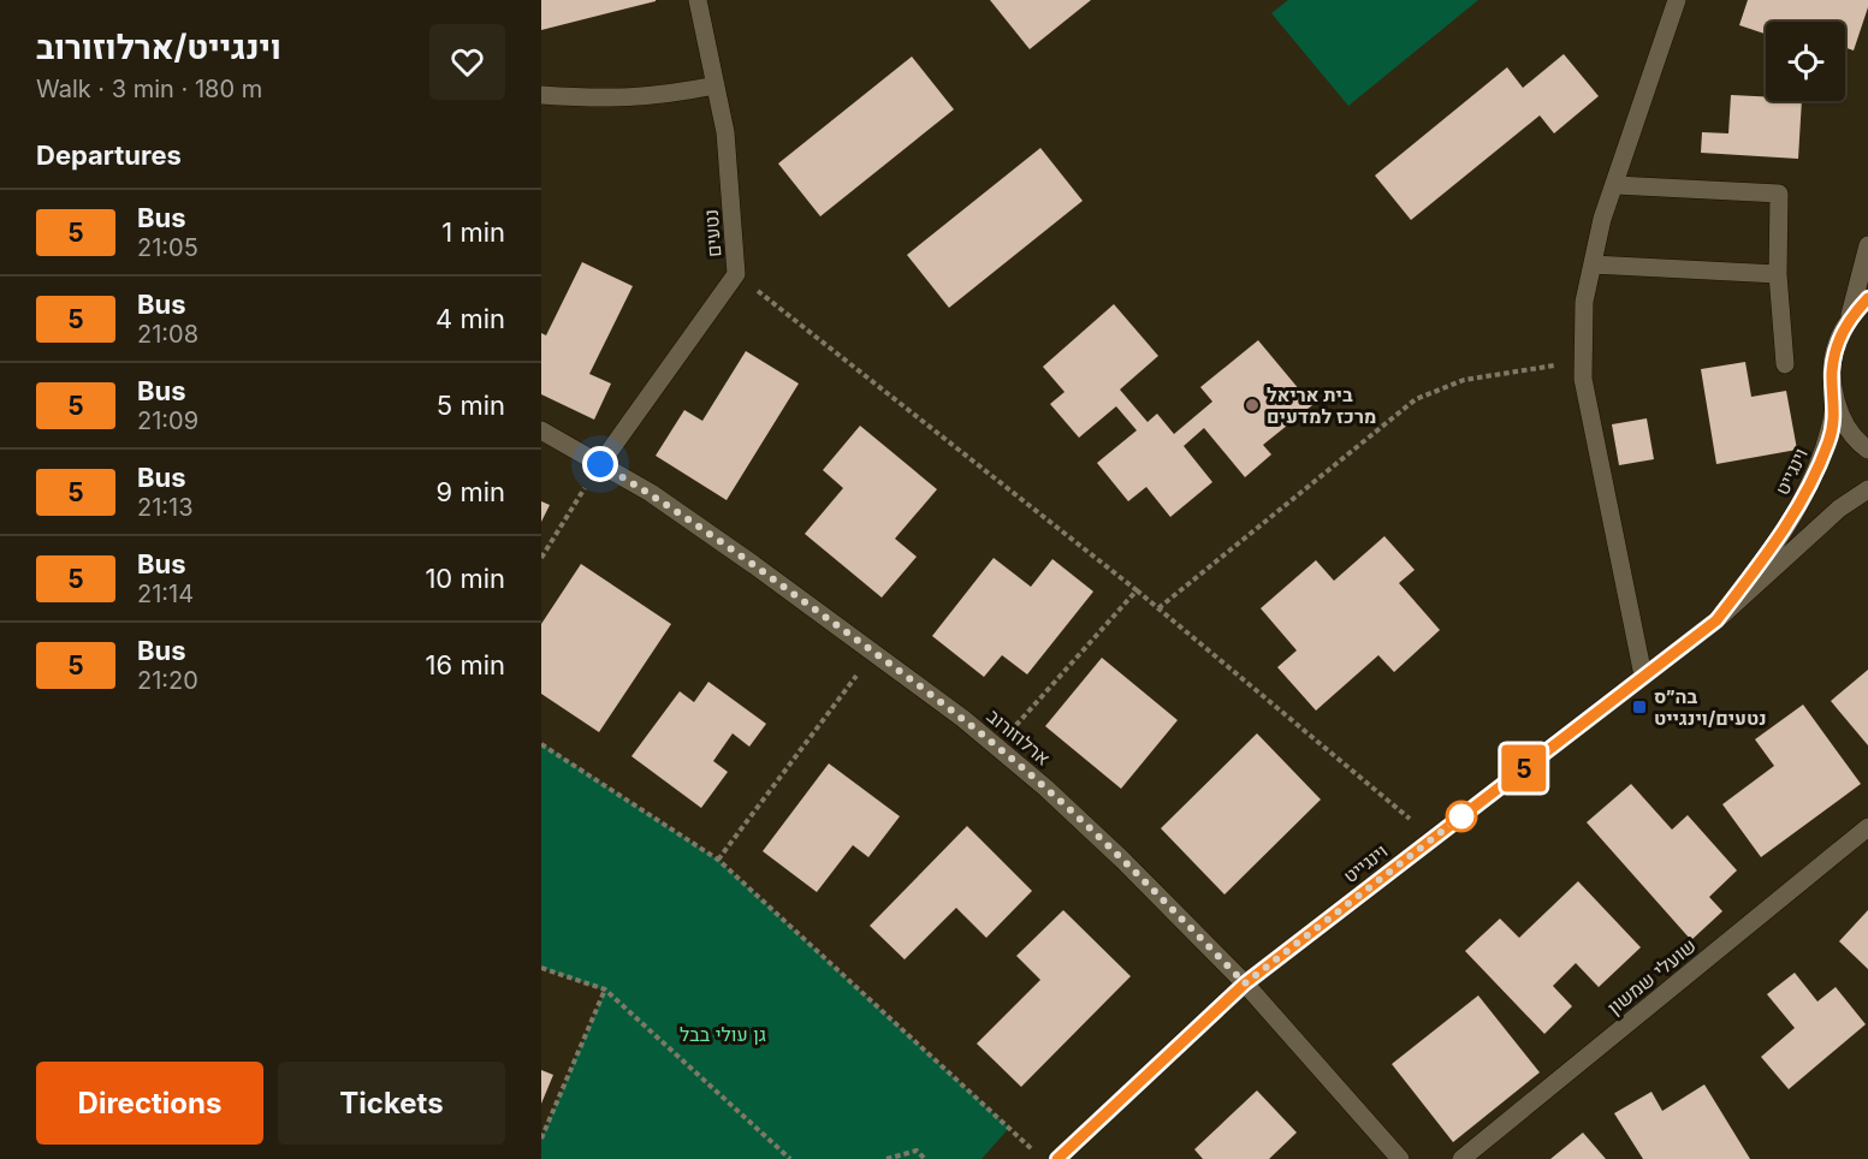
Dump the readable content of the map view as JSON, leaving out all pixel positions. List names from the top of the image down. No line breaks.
{"streets":{"street":["נטעים","וינגייט","ארלוזורוב","שועלי שמשון"]},"crossings":[["נטעים","ארלוזורוב"],["וינגייט","ארלוזורוב"]],"parks":["גן עולי בבל"],"places":{"other":["בית אריאל מרכז למדעים"],"transit":["בה״ס נטעים/וינגייט"]},"lines":["bus line 5"],"page":{"heading":[["וינגייט/ארלוזורוב","Walk · 3 min · 180 m"],"Departures"],"on_map":"5","list":[{"mark":"5","name":"Bus","note":"21:05","value":"1 min"},{"mark":"5","name":"Bus","note":"21:08","value":"4 min"},{"mark":"5","name":"Bus","note":"21:09","value":"5 min"},{"mark":"5","name":"Bus","note":"21:13","value":"9 min"},{"mark":"5","name":"Bus","note":"21:14","value":"10 min"},{"mark":"5","name":"Bus","note":"21:20","value":"16 min"}],"buttons":["Directions","Tickets"]}}
